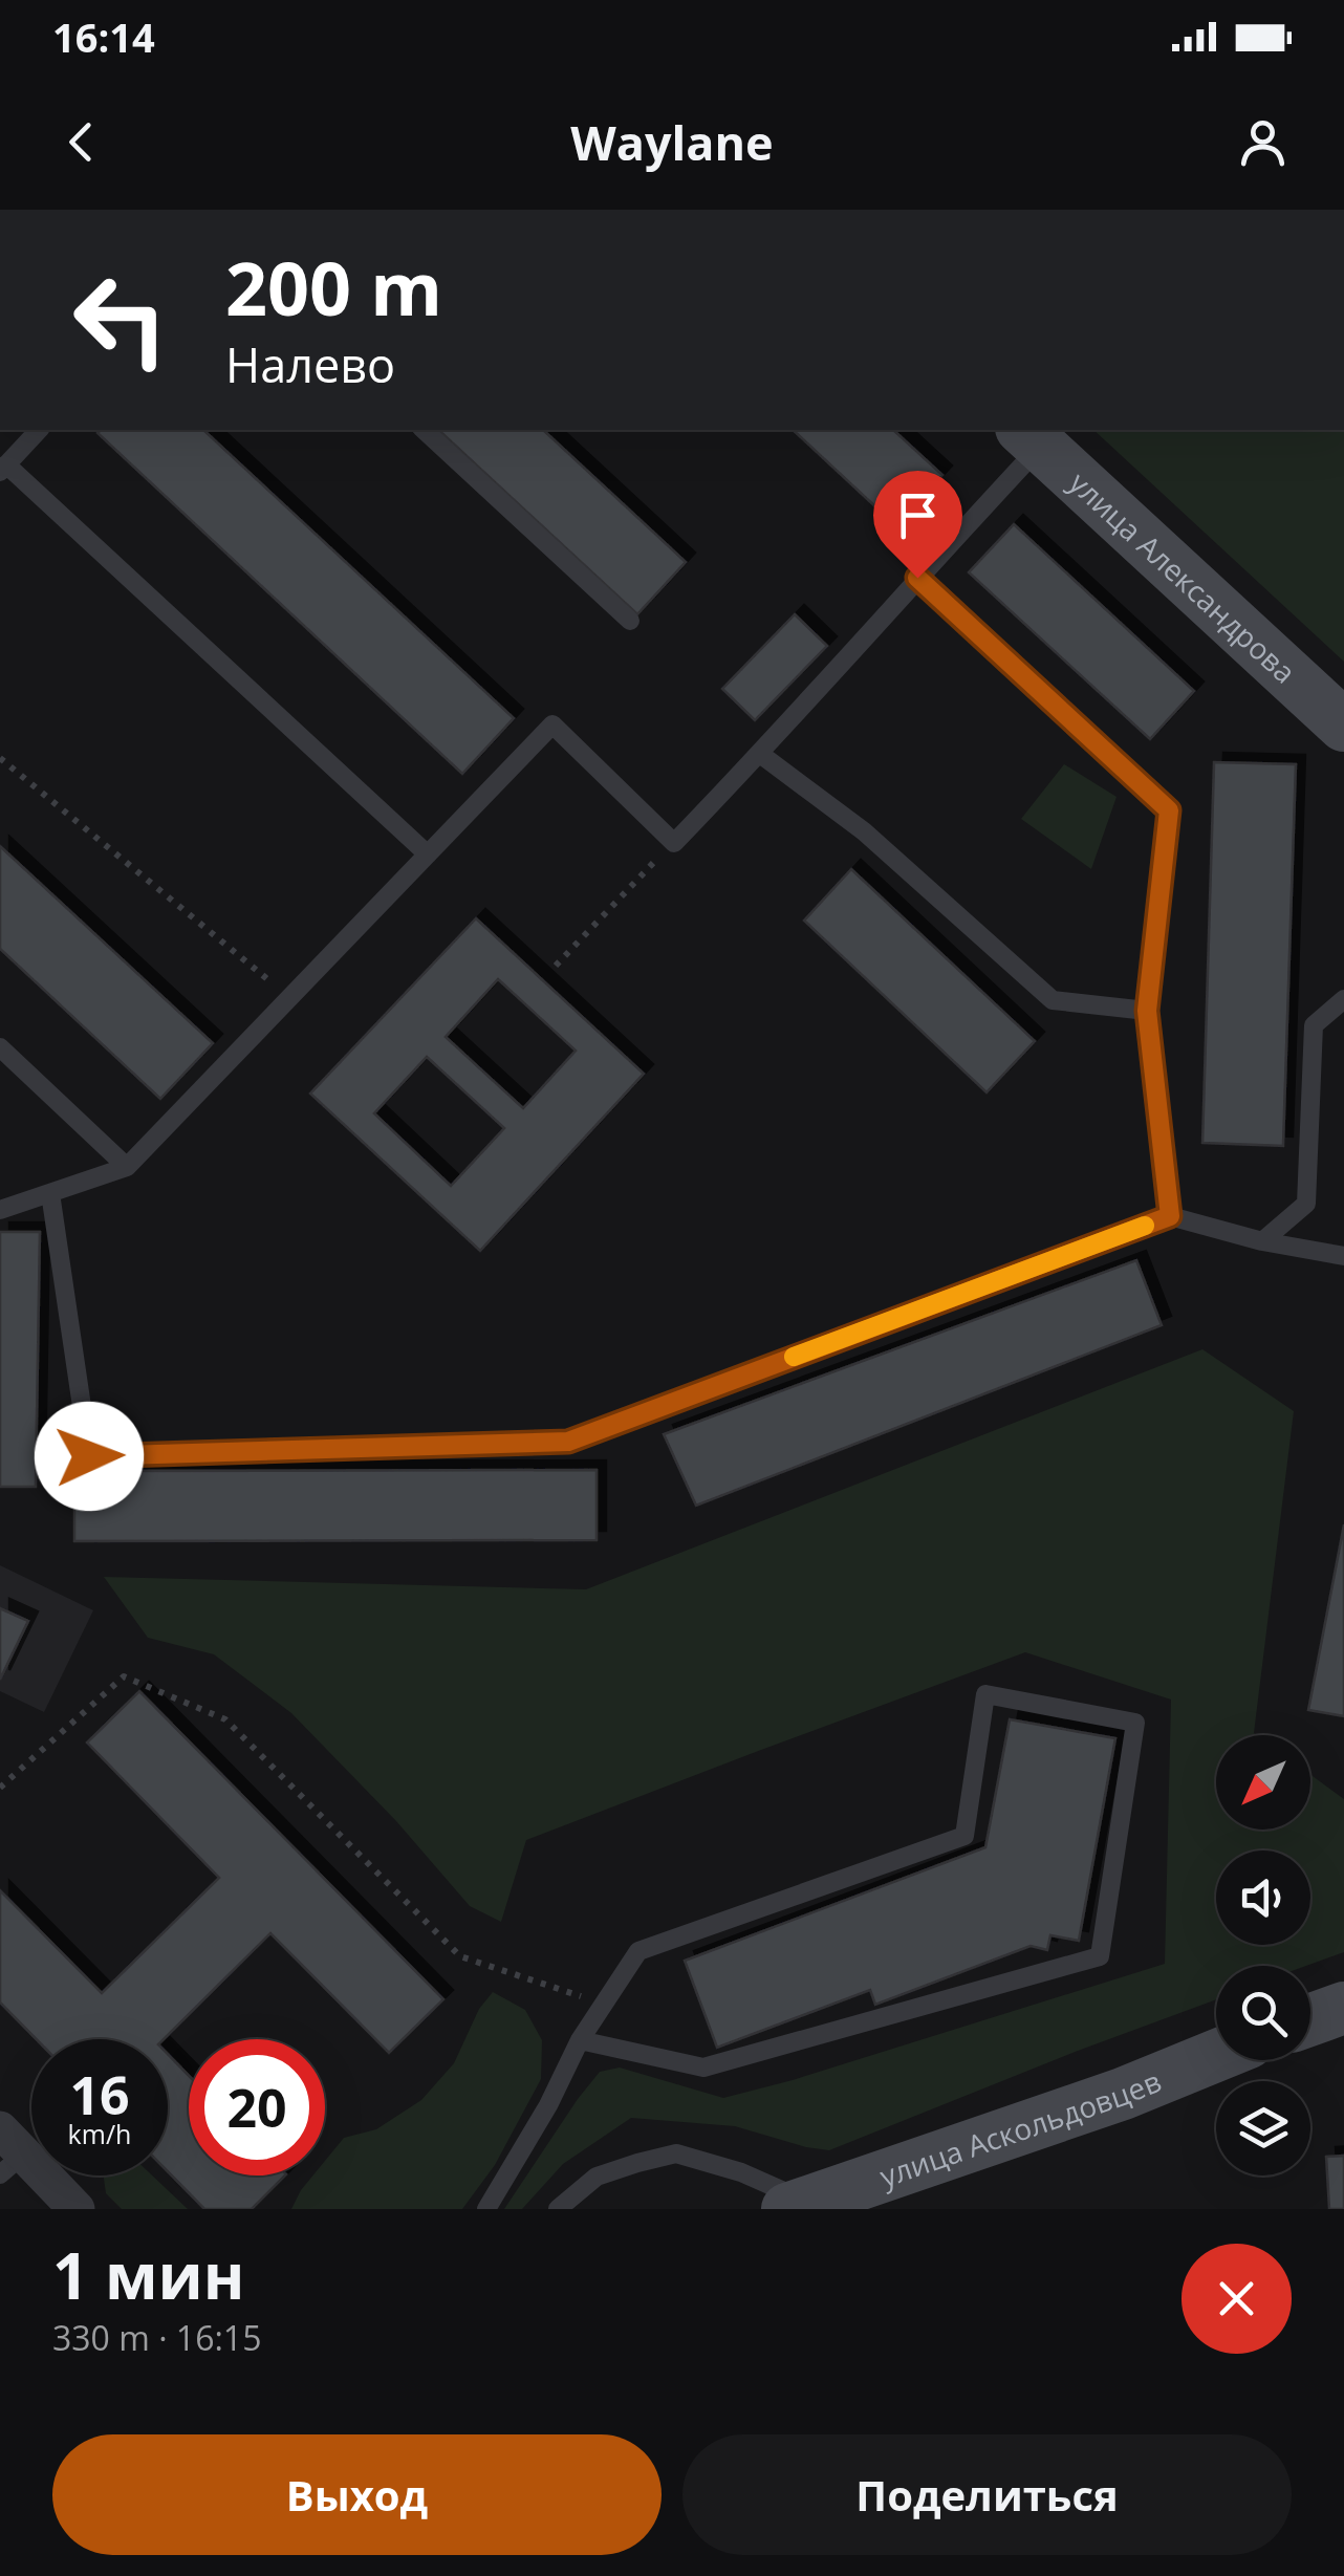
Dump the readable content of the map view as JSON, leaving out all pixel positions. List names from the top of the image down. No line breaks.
{"streets":{"street":["улица Александрова","улица Аскольдовцев"]},"north":"bottom left","page":{"status":"16:14","header":"Waylane","turn":["200 m","Налево"],"speed":"16 km/h","limit":"20","heading":["1 мин","330 m · 16:15"],"buttons":["Выход","Поделиться"]}}
